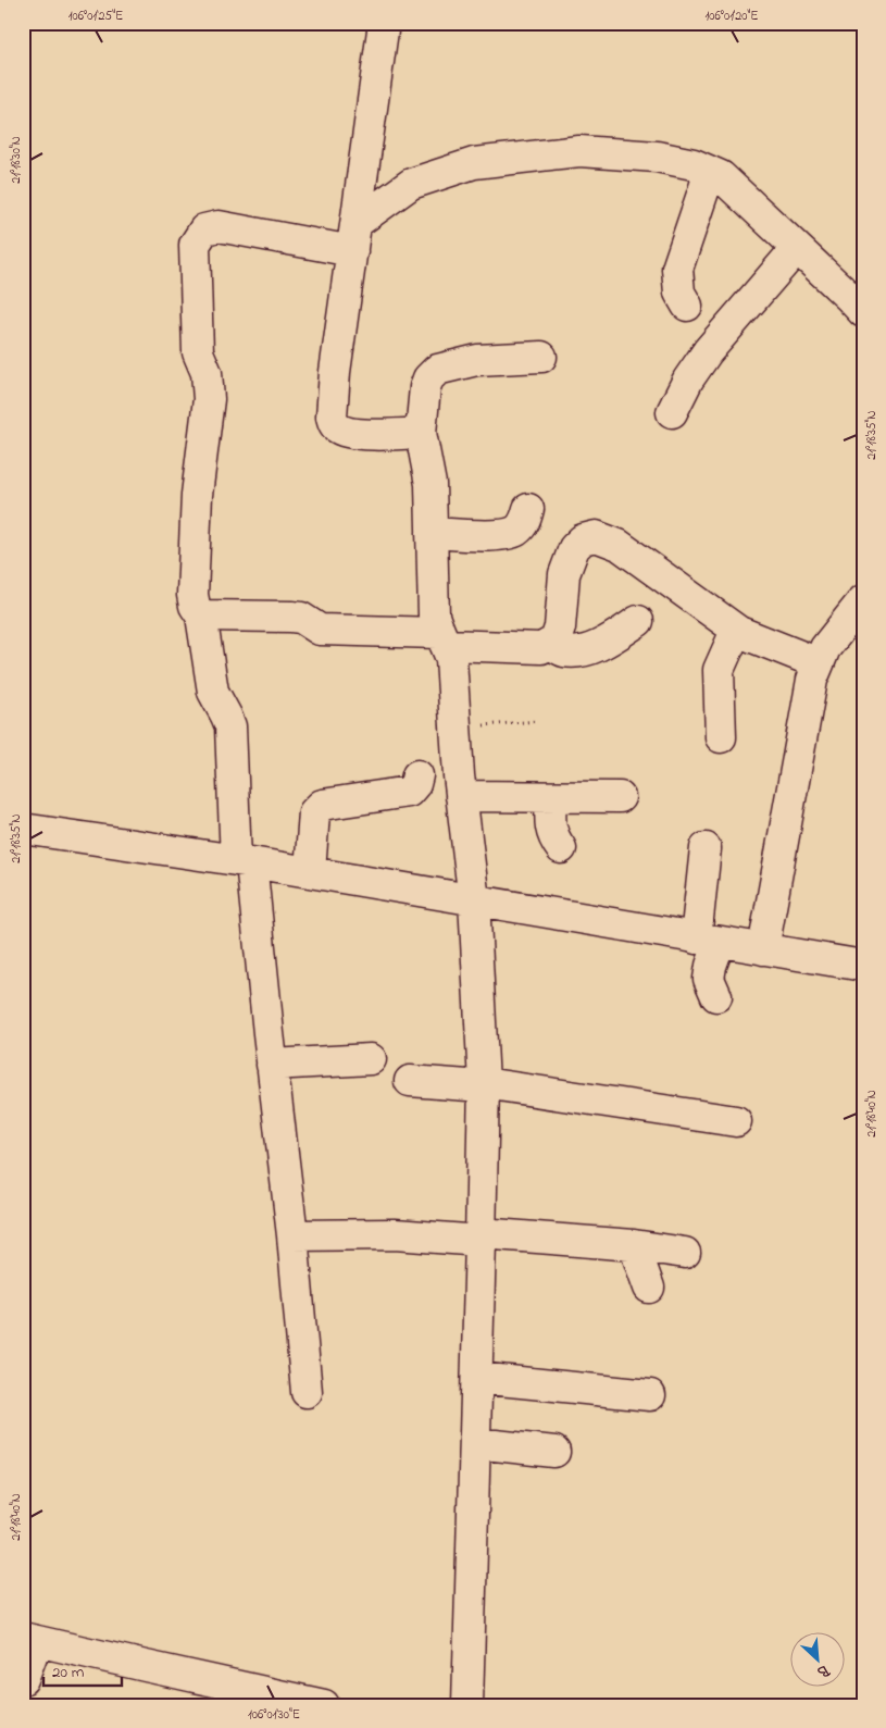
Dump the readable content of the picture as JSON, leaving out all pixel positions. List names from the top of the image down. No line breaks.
{"scale_bar":"20 m","north":"bottom right","coordinates":["106°01'25\"E","106°01'20\"E","21°18'30\"N","21°18'35\"N","21°18'40\"N","106°01'30\"E"]}
